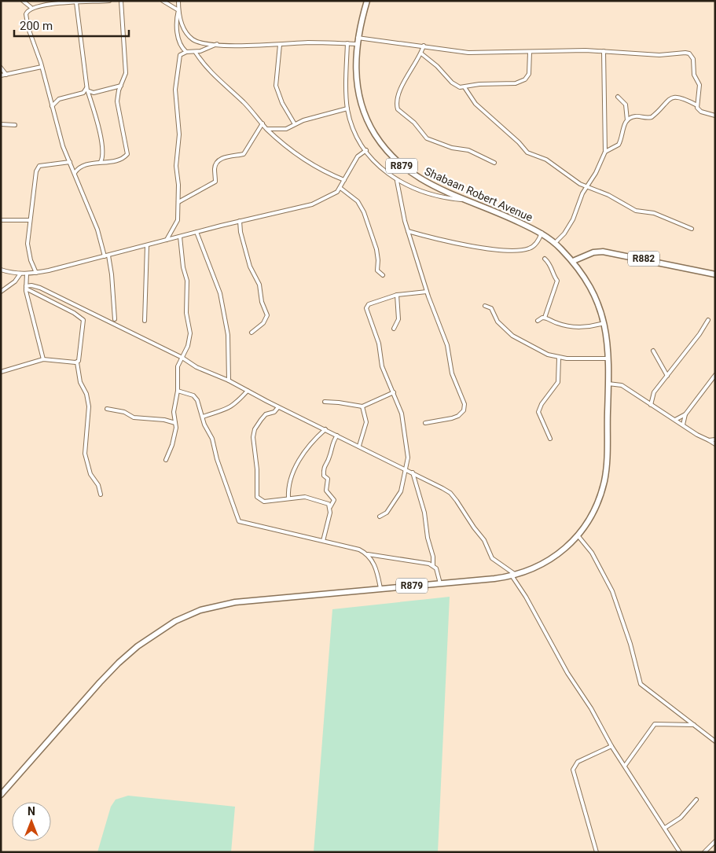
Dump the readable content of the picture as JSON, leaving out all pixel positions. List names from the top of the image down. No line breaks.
{"streets":{"main road":["R879","Shabaan Robert Avenue","R882"]},"crossings":[["R879","Shabaan Robert Avenue"],["R879","R882"],["Shabaan Robert Avenue","R882"]],"scale_bar":"200 m","north":"top"}
